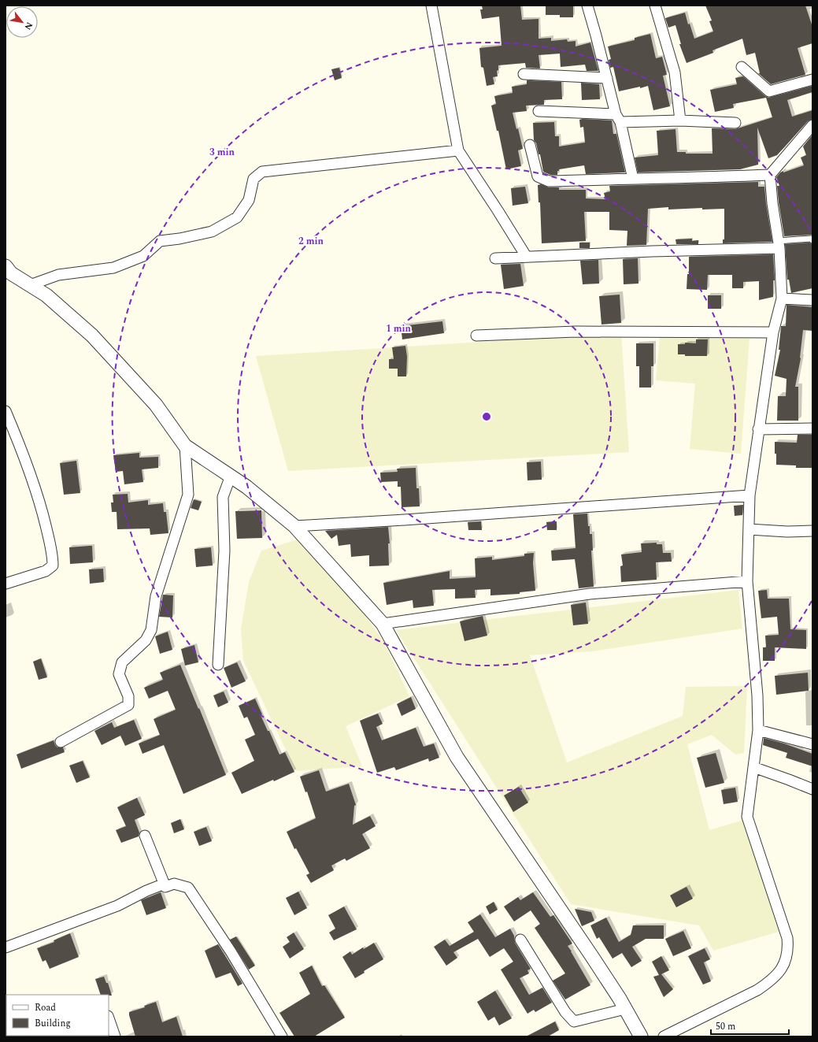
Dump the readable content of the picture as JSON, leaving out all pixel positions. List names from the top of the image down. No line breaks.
{"legend":["Road","Building"],"scale_bar":"50 m","north":"bottom right","rings":["3 min","2 min","1 min"]}
